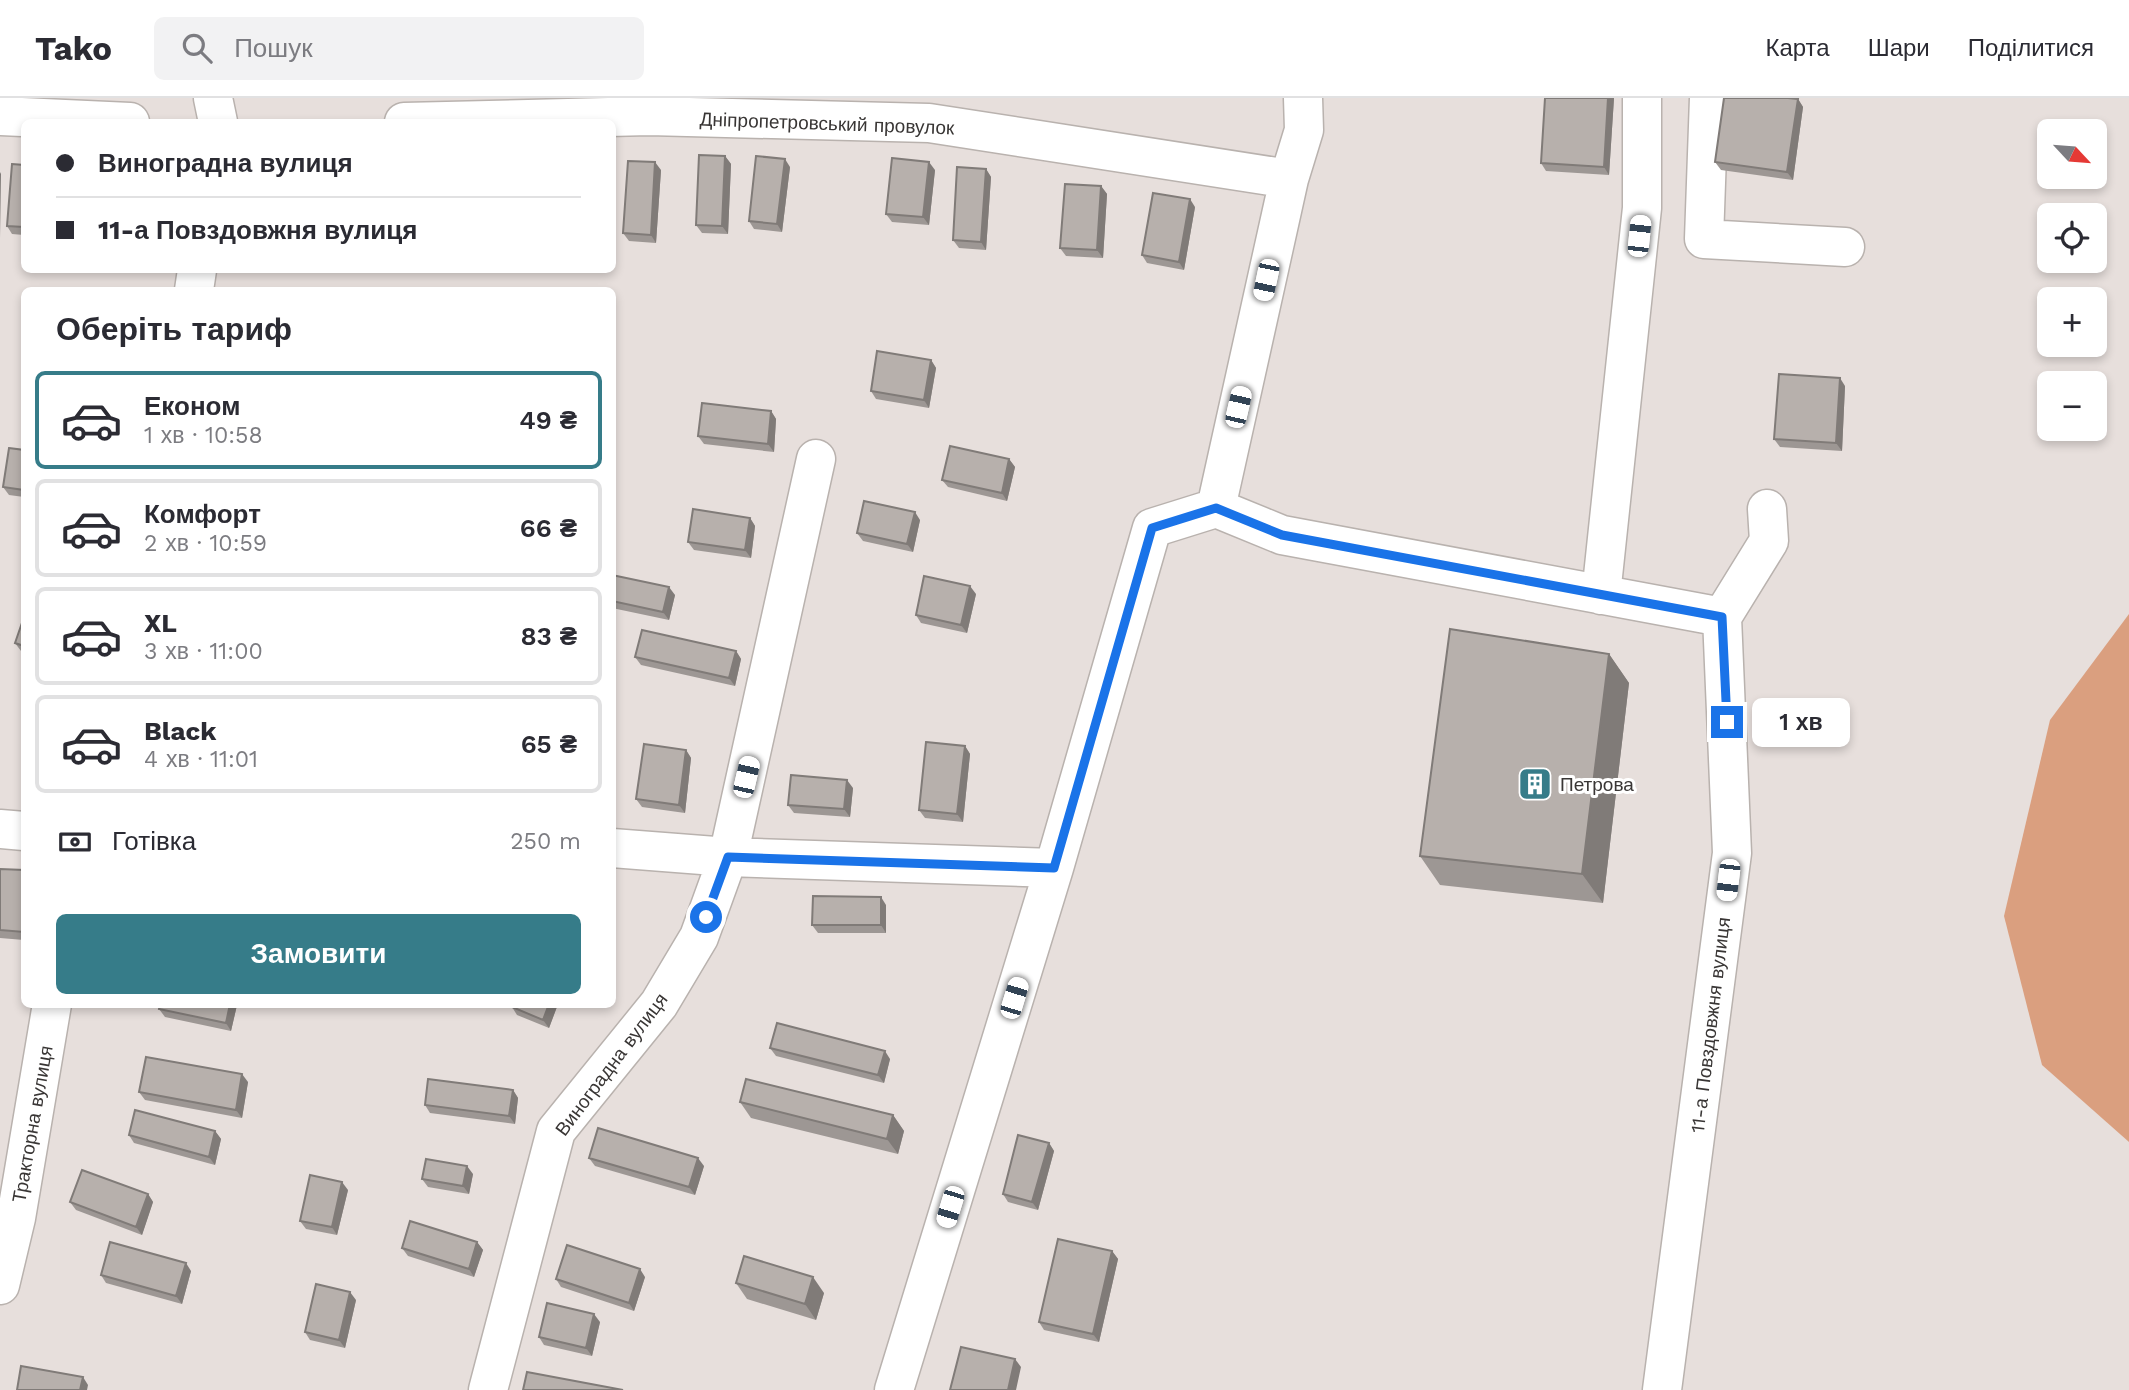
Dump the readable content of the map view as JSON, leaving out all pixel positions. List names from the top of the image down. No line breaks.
{"streets":{"street":["Дніпропетровський провулок","11-а Повздовжня вулиця","Виноградна вулиця","Тракторна вулиця"]},"places":{"building":["Петрова"]},"north":"bottom right","page":{"header":"Tako","search":"Пошук","nav":["Карта","Шари","Поділитися"],"map_buttons":["+","−"],"banner":["Виноградна вулиця","11-а Повздовжня вулиця"],"heading":"Оберіть тариф","list":[{"name":"Економ","note":"1 хв · 10:58","value":"49 ₴"},{"name":"Комфорт","note":"2 хв · 10:59","value":"66 ₴"},{"name":"XL","note":"3 хв · 11:00","value":"83 ₴"},{"name":"Black","note":"4 хв · 11:01","value":"65 ₴"}],"bubble":"1 хв","pay":["Готівка","250 m"],"buttons":"Замовити"}}
